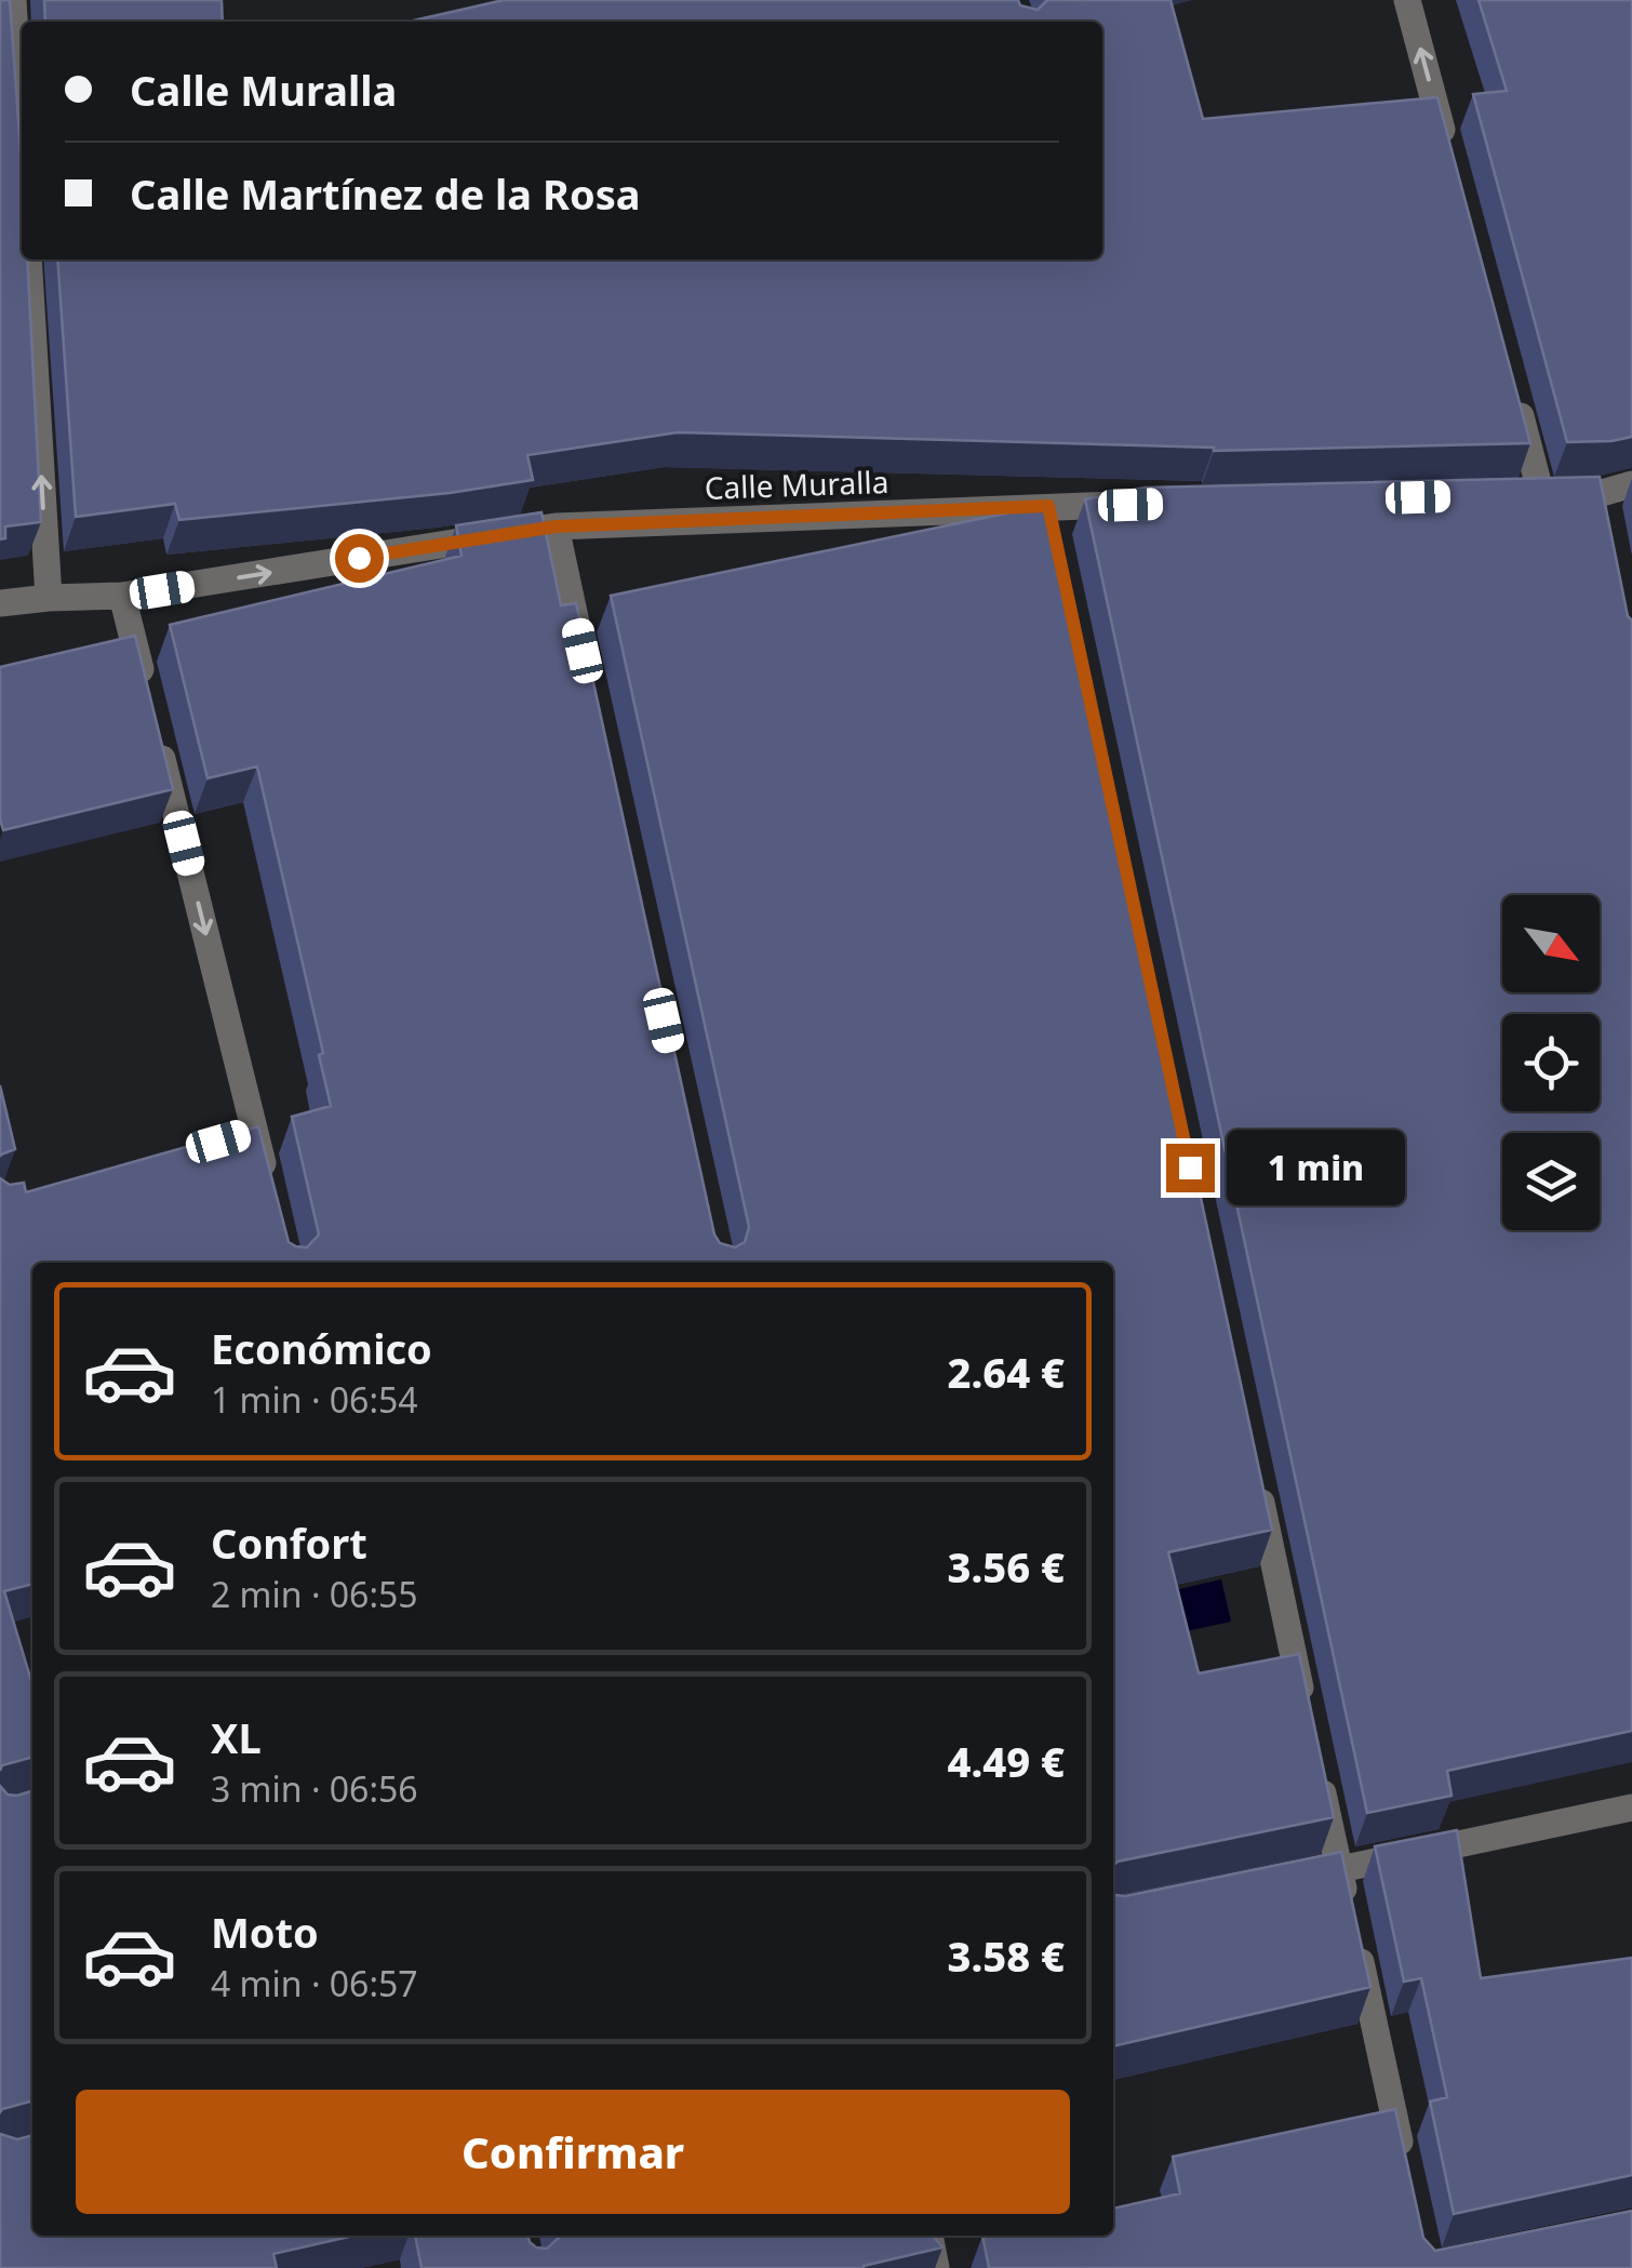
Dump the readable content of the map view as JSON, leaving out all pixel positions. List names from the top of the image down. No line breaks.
{"streets":{"street":["Calle Muralla"]},"one_way":["Calle Muralla"],"north":"bottom right","page":{"banner":["Calle Muralla","Calle Martínez de la Rosa"],"bubble":"1 min","list":[{"name":"Económico","note":"1 min · 06:54","value":"2.64 €"},{"name":"Confort","note":"2 min · 06:55","value":"3.56 €"},{"name":"XL","note":"3 min · 06:56","value":"4.49 €"},{"name":"Moto","note":"4 min · 06:57","value":"3.58 €"}],"buttons":"Confirmar"}}
